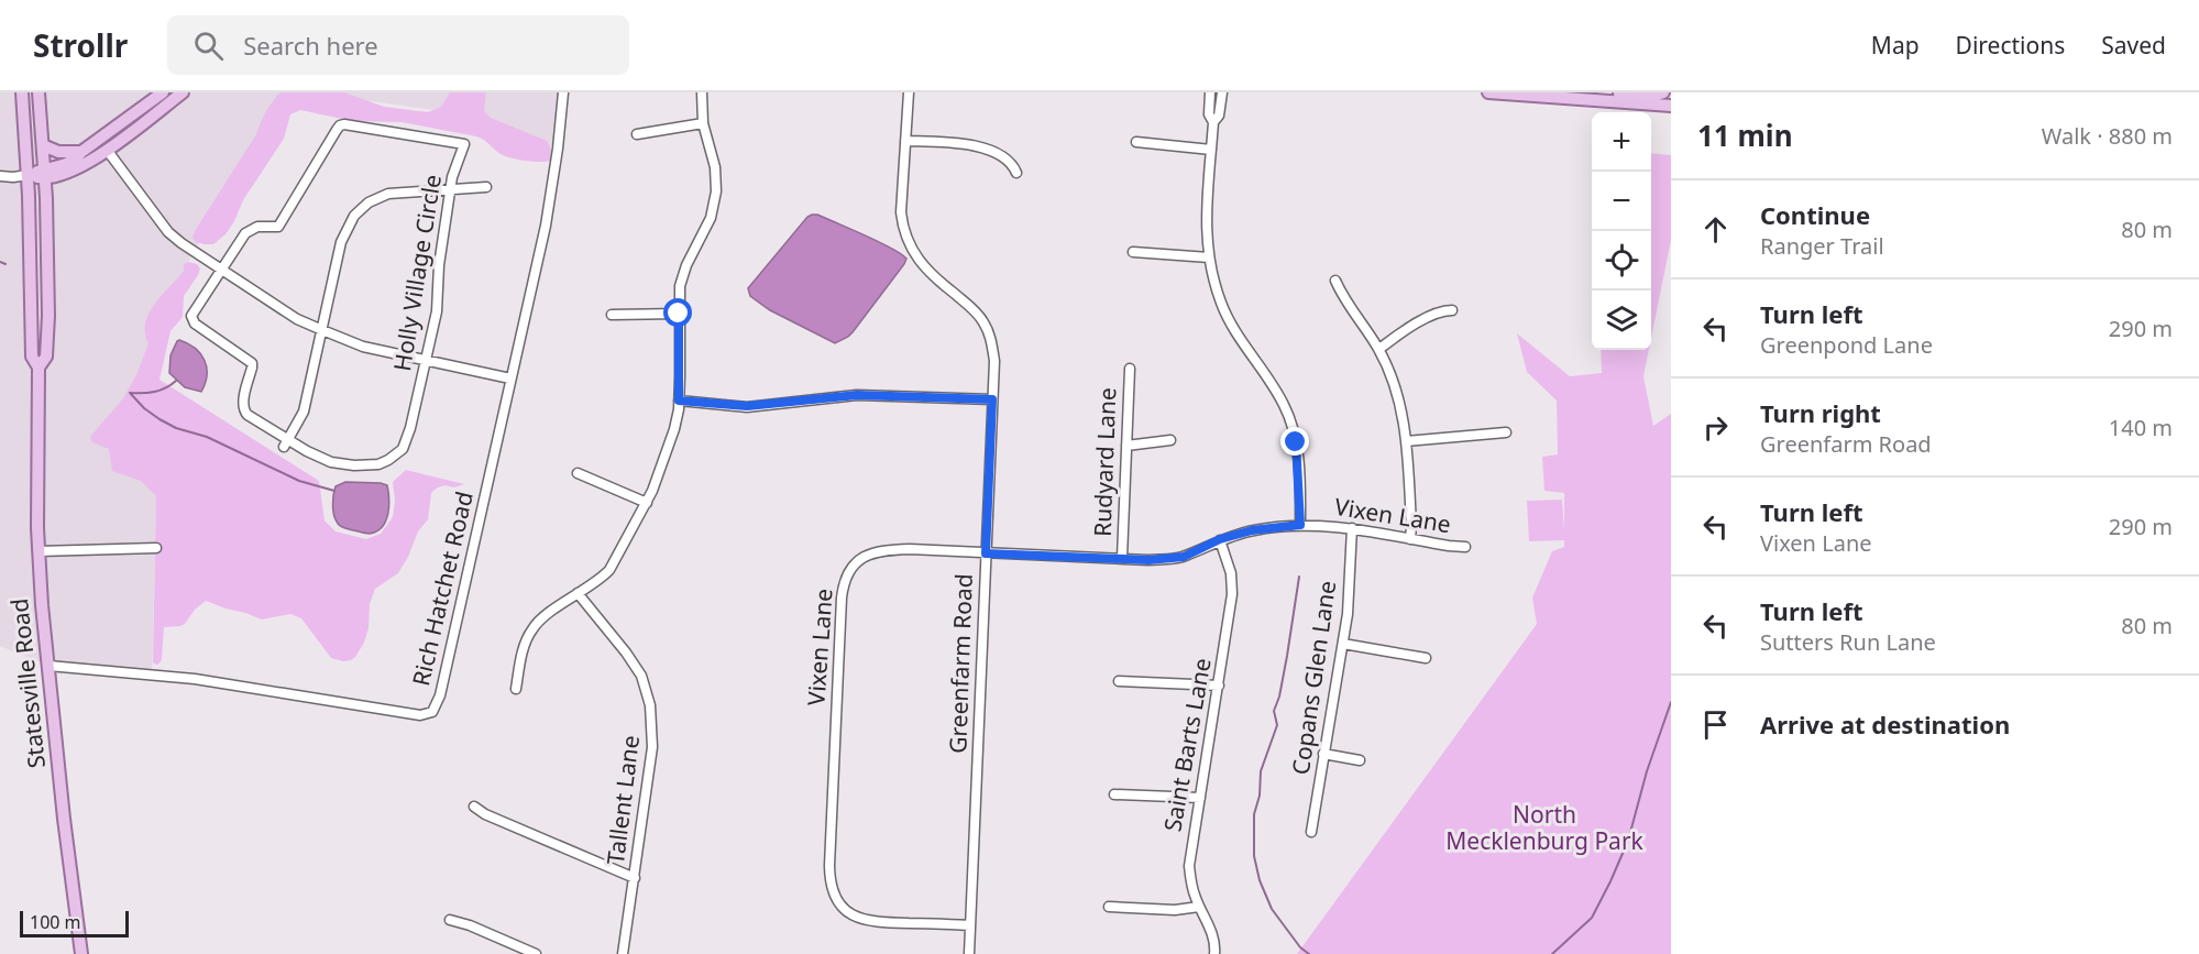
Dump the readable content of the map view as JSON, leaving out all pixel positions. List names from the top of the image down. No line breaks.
{"streets":{"main road":["Statesville Road"],"street":["Holly Village Circle","Rudyard Lane","Vixen Lane","Rich Hatchet Road","Greenfarm Road","Copans Glen Lane","Saint Barts Lane","Tallent Lane"]},"crossings":[["Rudyard Lane","Vixen Lane"],["Vixen Lane","Greenfarm Road"],["Vixen Lane","Copans Glen Lane"],["Vixen Lane","Saint Barts Lane"],["Rich Hatchet Road","Statesville Road"]],"parks":["North Mecklenburg Park"],"scale_bar":"100 m","page":{"header":"Strollr","search":"Search here","nav":["Map","Directions","Saved"],"heading":["11 min","Walk · 880 m"],"map_buttons":["+","−"],"list":[["Continue","Ranger Trail","80 m"],["Turn left","Greenpond Lane","290 m"],["Turn right","Greenfarm Road","140 m"],["Turn left","Vixen Lane","290 m"],["Turn left","Sutters Run Lane","80 m"],"Arrive at destination"],"scale":"100 m"}}
